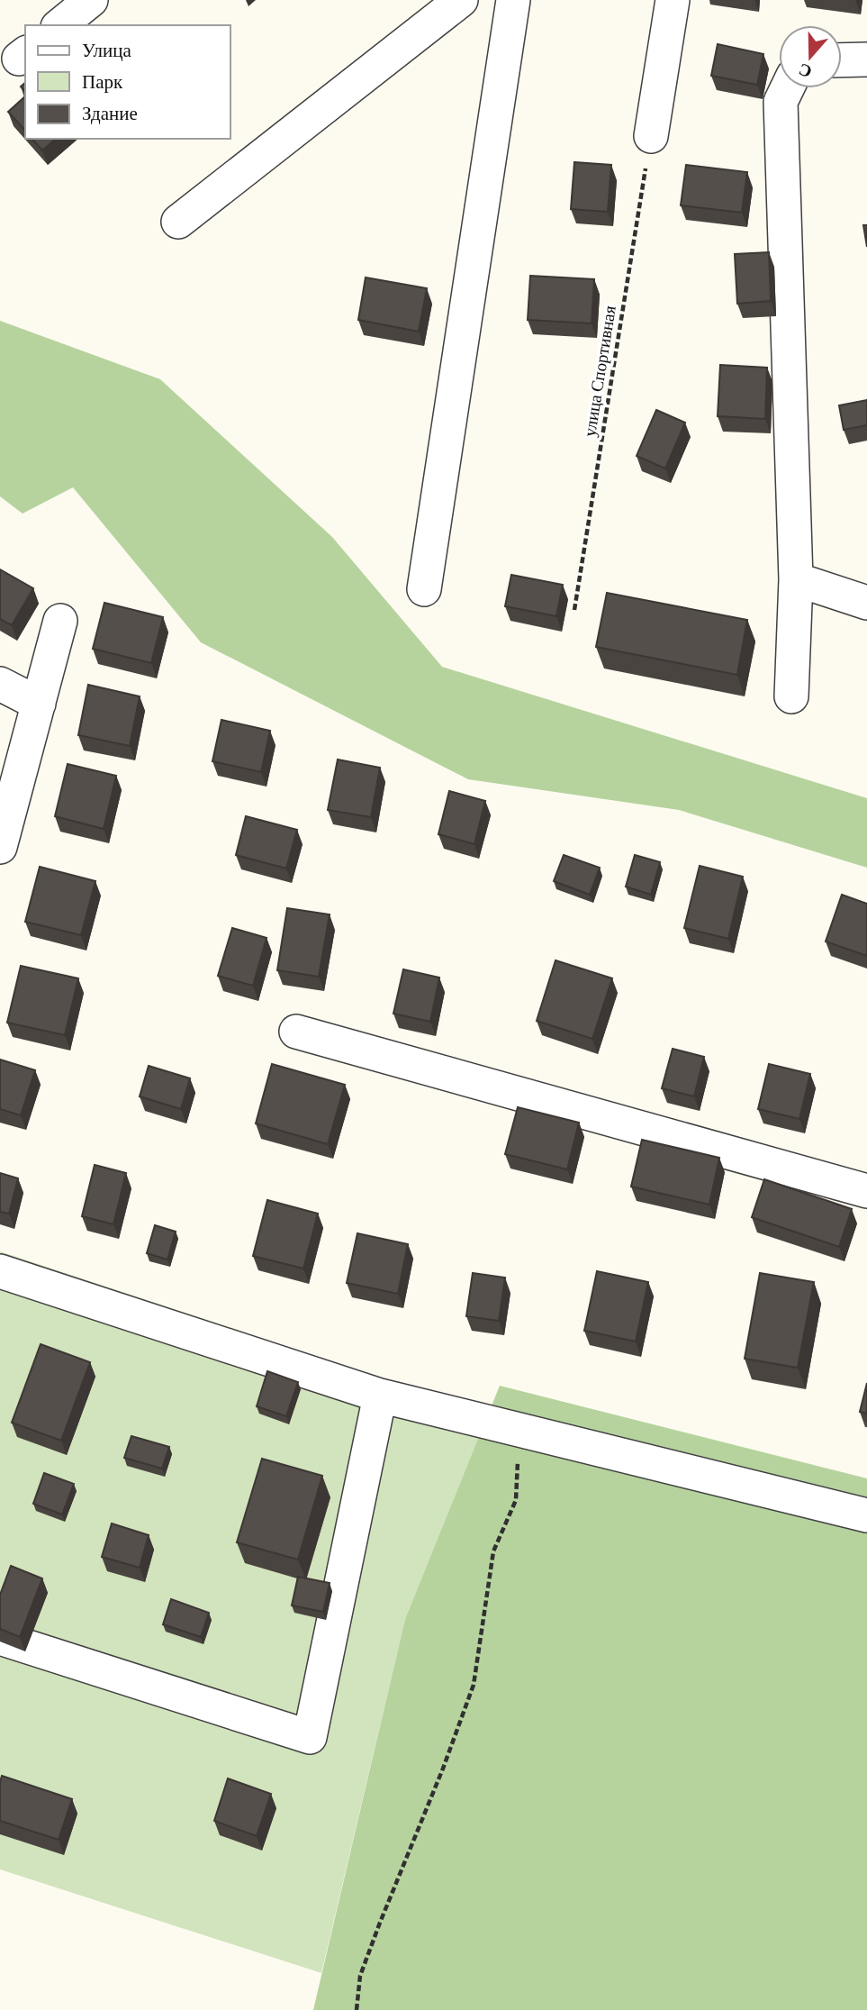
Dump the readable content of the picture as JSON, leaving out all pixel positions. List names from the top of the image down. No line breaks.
{"streets":{"path":["улица Спортивная"]},"legend":["Улица","Парк","Здание"],"north":"bottom"}
